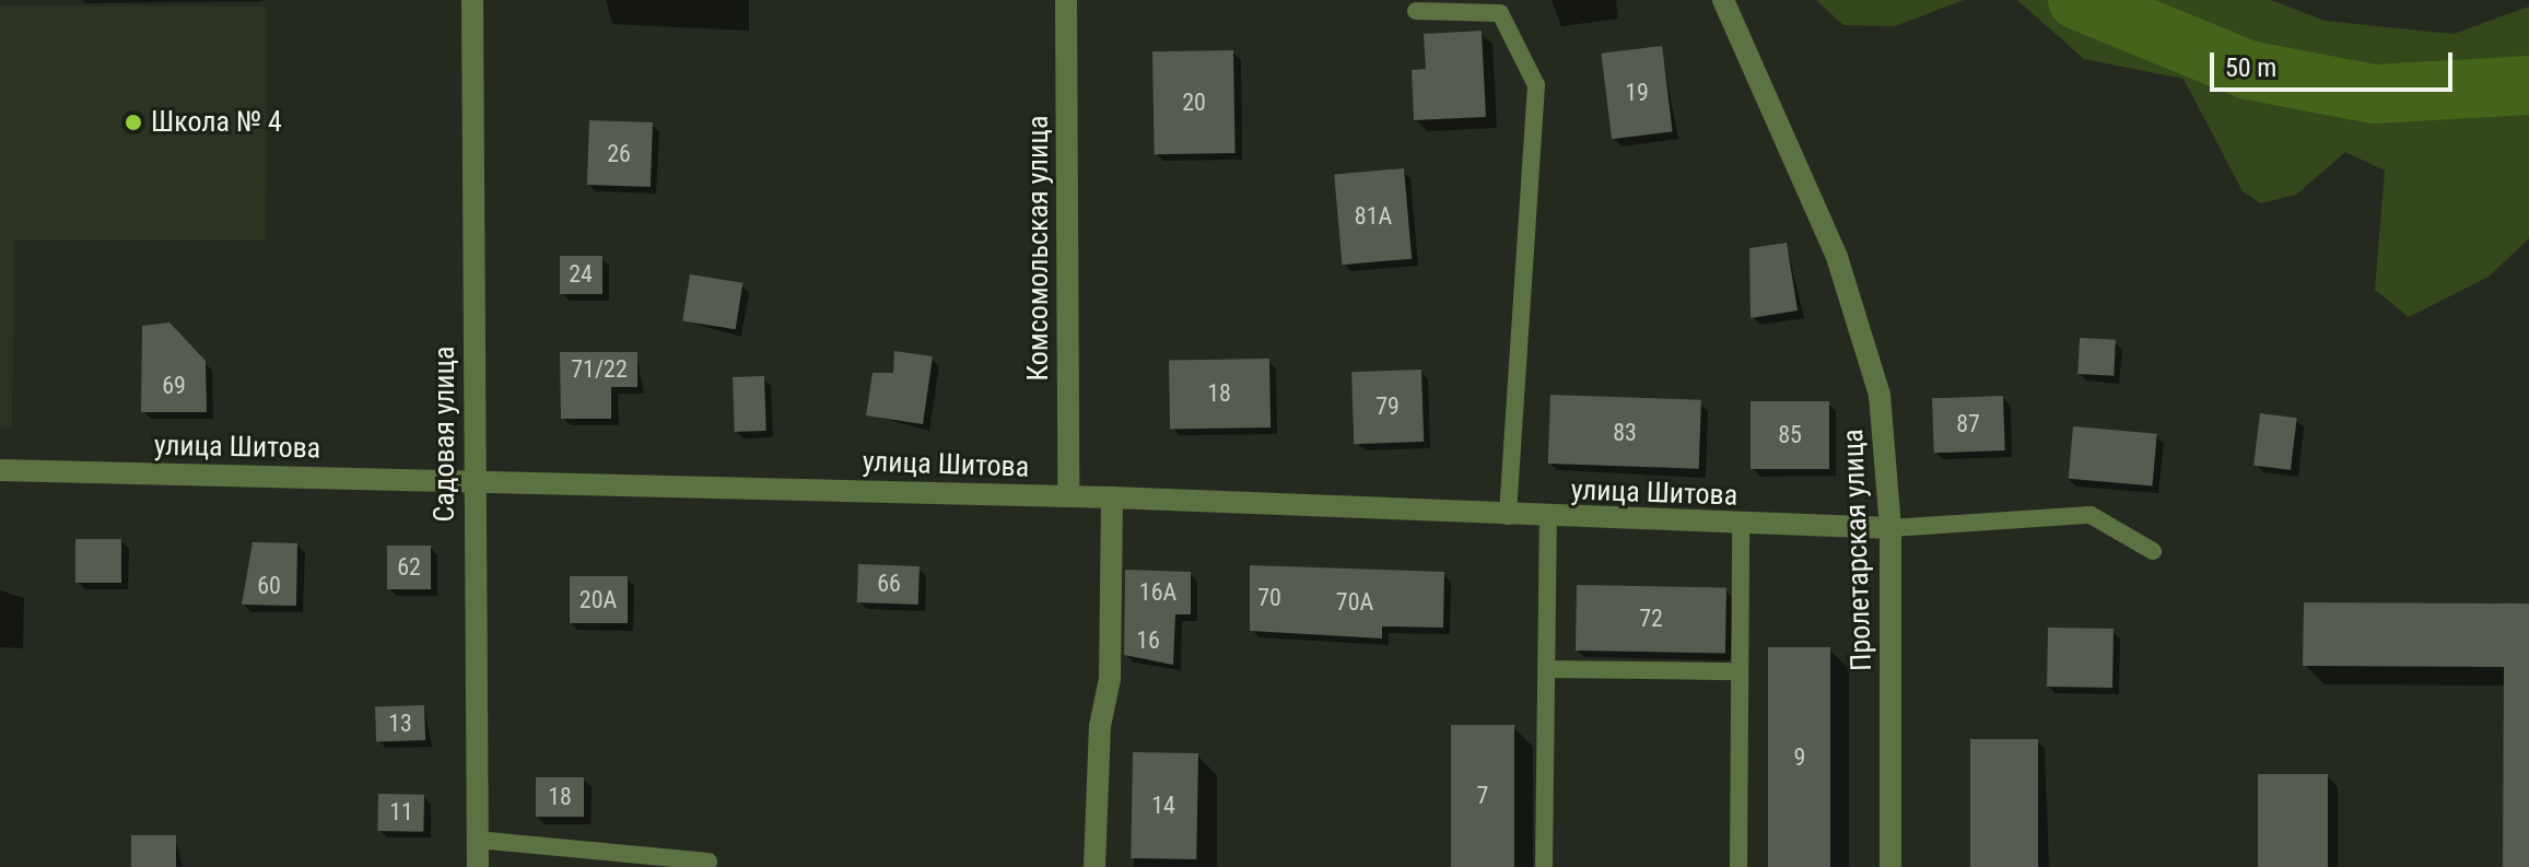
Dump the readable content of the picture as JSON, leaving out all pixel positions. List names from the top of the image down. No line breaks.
{"streets":{"street":["Комсомольская улица","Садовая улица","улица Шитова","Пролетарская улица"]},"crossings":[["Комсомольская улица","улица Шитова"],["Садовая улица","улица Шитова"],["улица Шитова","Пролетарская улица"]],"places":["Школа № 4"],"house_numbers":["19","20","26","81А","24","71/22","69","18","79","87","83","85","62","66","60","16А","70","20А","70А","72","16","13","9","7","18","14","11"],"scale_bar":"50 m"}
